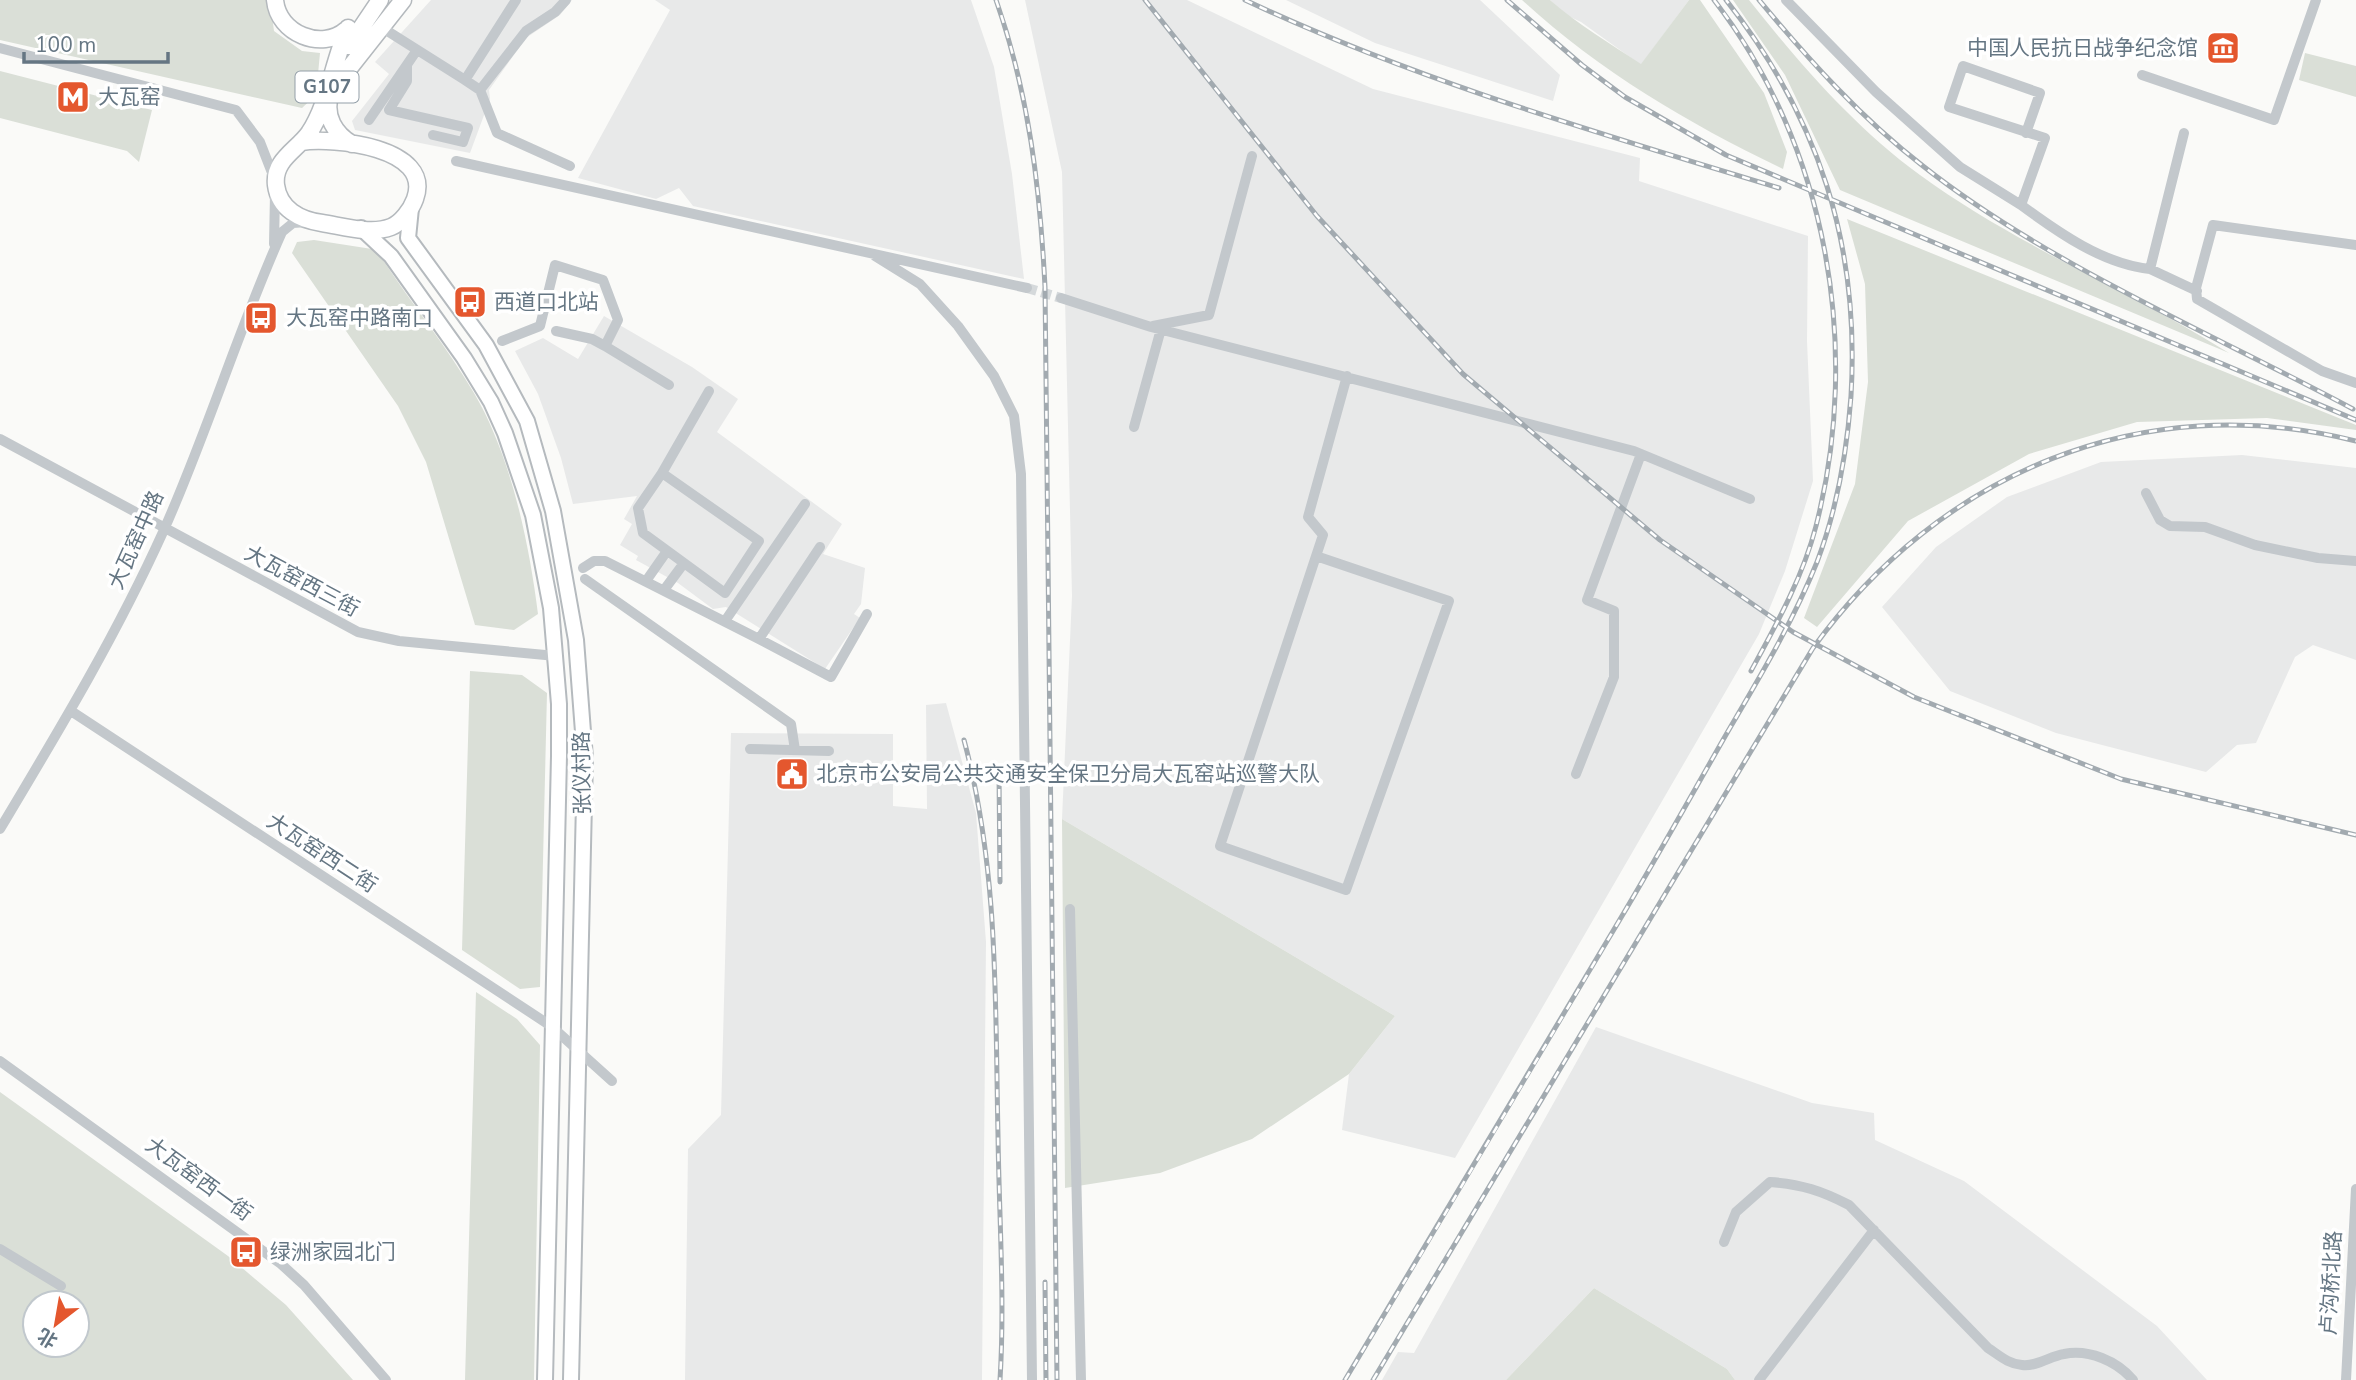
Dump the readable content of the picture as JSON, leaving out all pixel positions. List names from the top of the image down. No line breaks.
{"streets":{"highway":["G107"],"main road":["张仪村路"],"street":["大瓦窑中路","大瓦窑西三街","大瓦窑西二街","大瓦窑西一街","卢沟桥北路"]},"crossings":[["G107","大瓦窑中路"],["G107","张仪村路"],["大瓦窑中路","大瓦窑西三街"],["大瓦窑中路","张仪村路"],["大瓦窑中路","大瓦窑西二街"],["大瓦窑西三街","张仪村路"],["张仪村路","大瓦窑西二街"]],"places":{"museum":["中国人民抗日战争纪念馆"],"metro station":["大瓦窑"],"bus stop":["西道口北站","大瓦窑中路南口","绿洲家园北门"],"public building":["北京市公安局公共交通安全保卫分局大瓦窑站巡警大队"]},"scale_bar":"100 m","north":"bottom left"}
